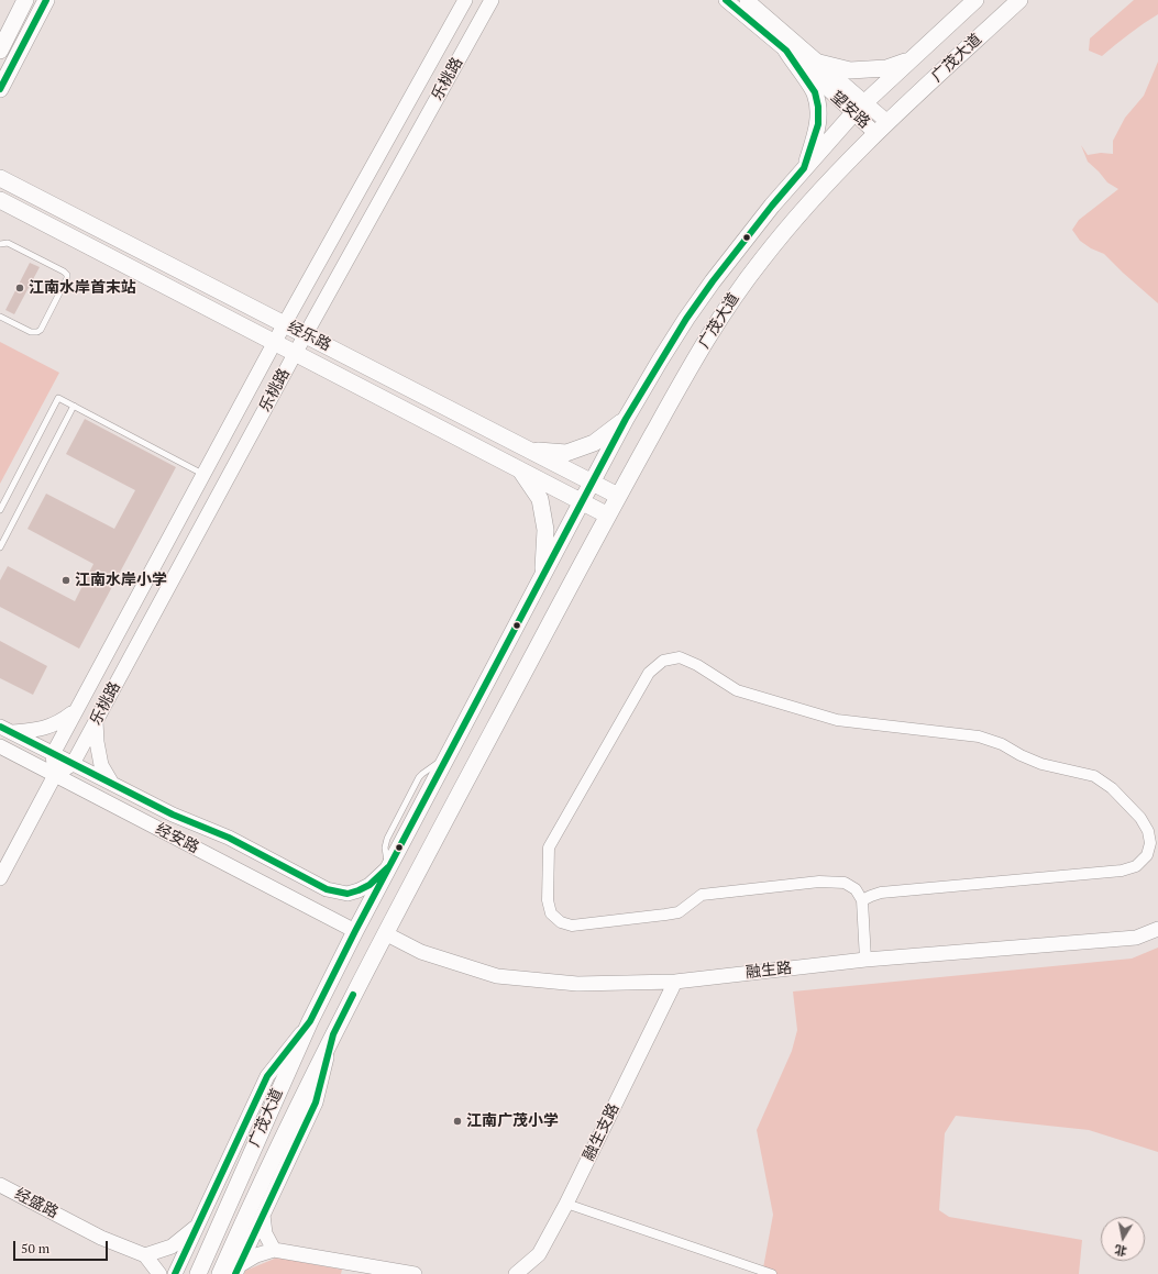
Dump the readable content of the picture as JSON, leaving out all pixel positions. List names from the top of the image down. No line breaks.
{"streets":{"main road":["广茂大道","经乐路"],"street":["乐桃路","望安路","经安路","融生路","融生支路","经盛路"]},"crossings":[["广茂大道","望安路"],["广茂大道","经乐路"],["广茂大道","经安路"],["广茂大道","融生路"],["乐桃路","经乐路"],["乐桃路","经安路"],["融生路","融生支路"]],"places":["江南水岸首末站","江南水岸小学","江南广茂小学"],"scale_bar":"50 m","north":"bottom"}
